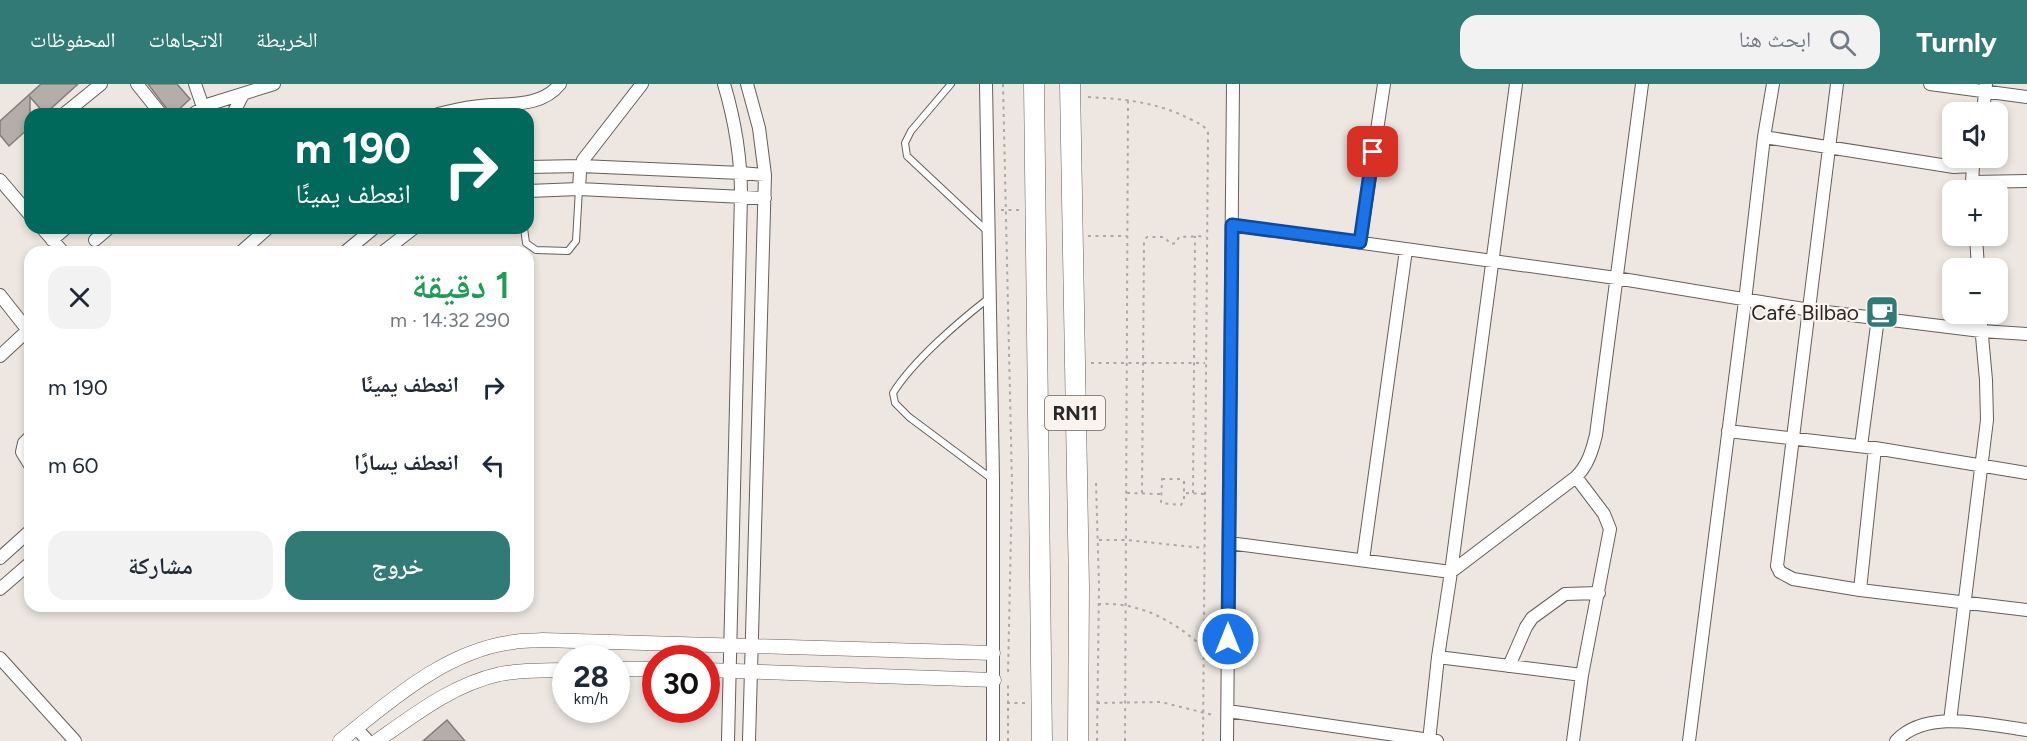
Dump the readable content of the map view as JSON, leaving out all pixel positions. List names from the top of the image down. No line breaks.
{"streets":{"highway":["RN11"]},"places":{"cafe":["Café Bilbao"]},"page":{"header":"Turnly","search":"ابحث هنا","nav":["الخريطة","الاتجاهات","المحفوظات"],"map_buttons":["+","−"],"turn":["190 m","انعطف يمينًا"],"heading":["1 دقيقة","290 m · 14:32"],"list":[{"name":"انعطف يمينًا","value":"190 m"},{"name":"انعطف يسارًا","value":"60 m"}],"buttons":["خروج","مشاركة"],"speed":"28 km/h","limit":"30"}}
